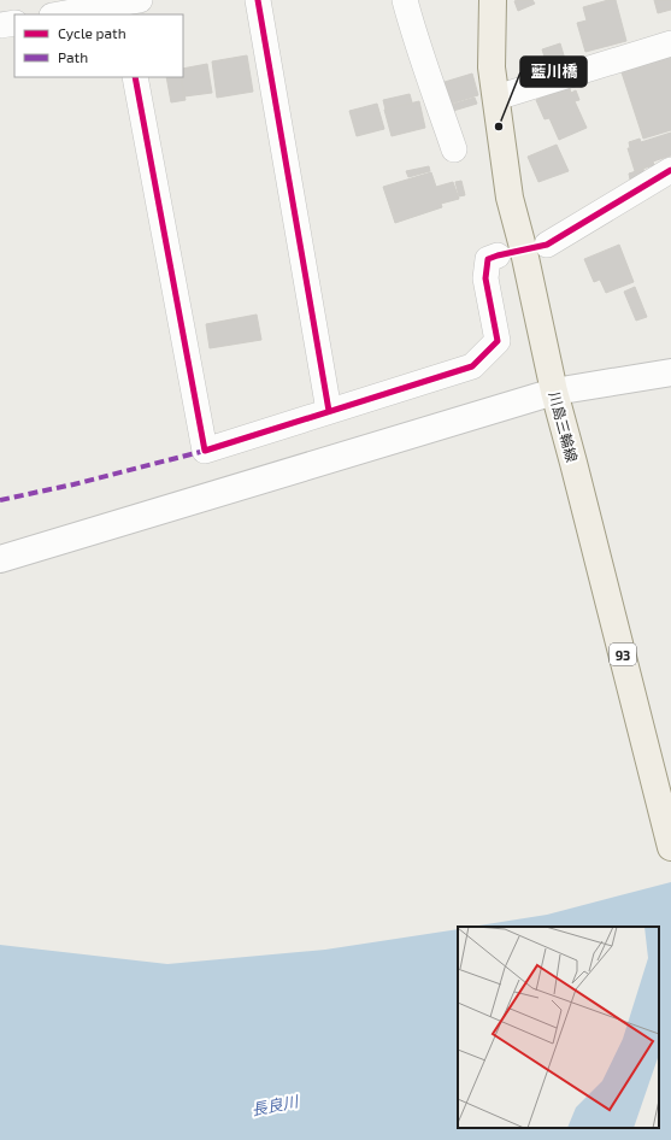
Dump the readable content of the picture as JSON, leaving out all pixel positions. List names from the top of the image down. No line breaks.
{"streets":{"main road":["川島三輪線","93"]},"water":["長良川"],"places":["藍川橋"],"legend":["Cycle path","Path"]}
